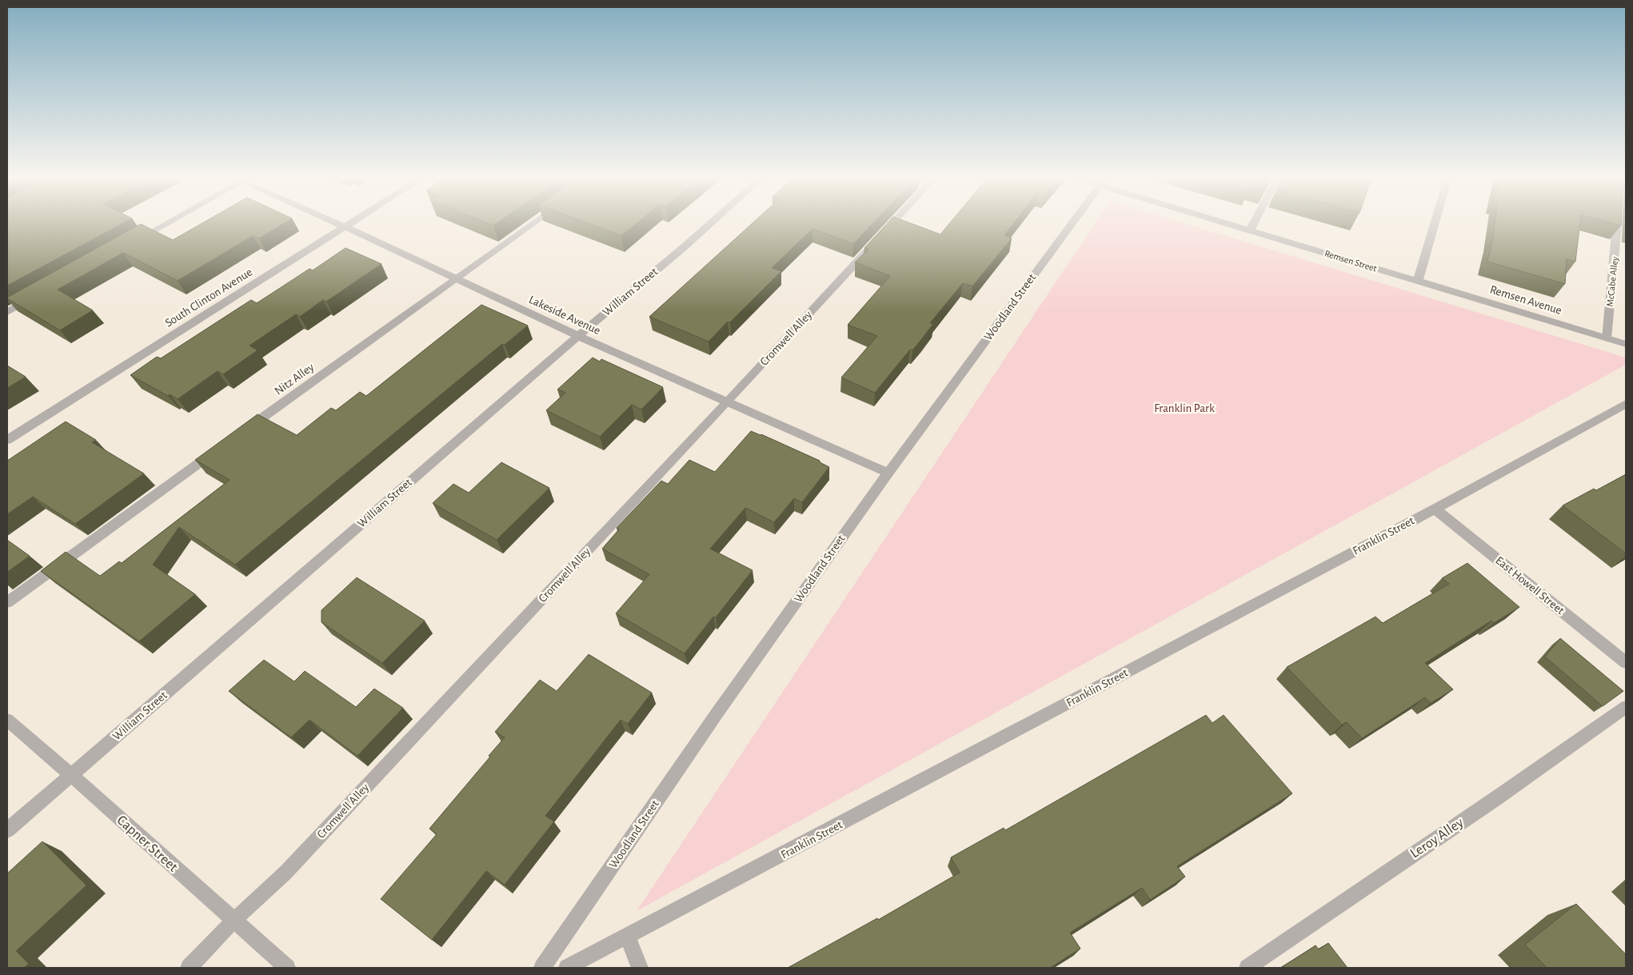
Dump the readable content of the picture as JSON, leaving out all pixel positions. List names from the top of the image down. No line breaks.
{"streets":{"street":["Remsen Street","McCabe Alley","William Street","South Clinton Avenue","Remsen Avenue","Woodland Street","Lakeside Avenue","Cromwell Alley","Nitz Alley","Franklin Street","East Howell Street","Leroy Alley","Capner Street"]},"crossings":[["Remsen Street","Remsen Avenue"],["McCabe Alley","Remsen Avenue"],["William Street","Lakeside Avenue"],["William Street","Capner Street"],["South Clinton Avenue","Lakeside Avenue"],["Woodland Street","Lakeside Avenue"],["Lakeside Avenue","Cromwell Alley"],["Lakeside Avenue","Nitz Alley"],["Cromwell Alley","Capner Street"],["Franklin Street","East Howell Street"]],"parks":["Franklin Park"]}
